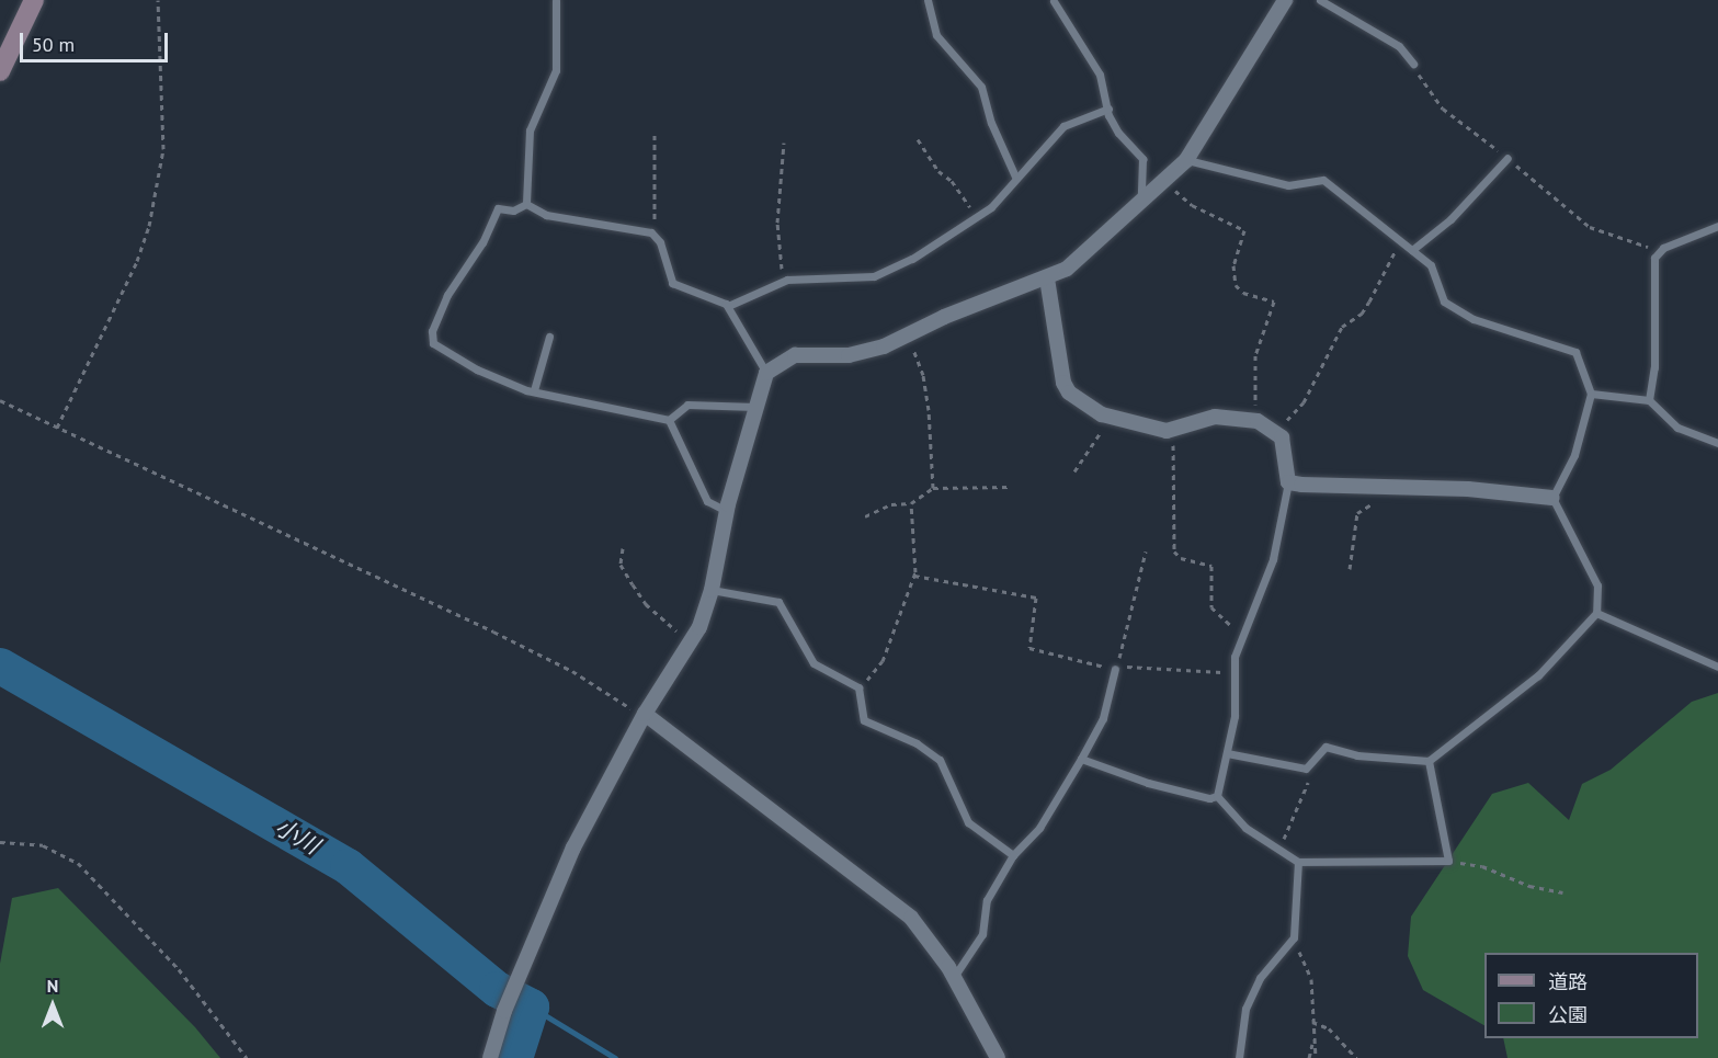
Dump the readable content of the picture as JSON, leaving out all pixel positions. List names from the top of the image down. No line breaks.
{"water":["小川"],"legend":["道路","公園"],"scale_bar":"50 m","north":"top"}
